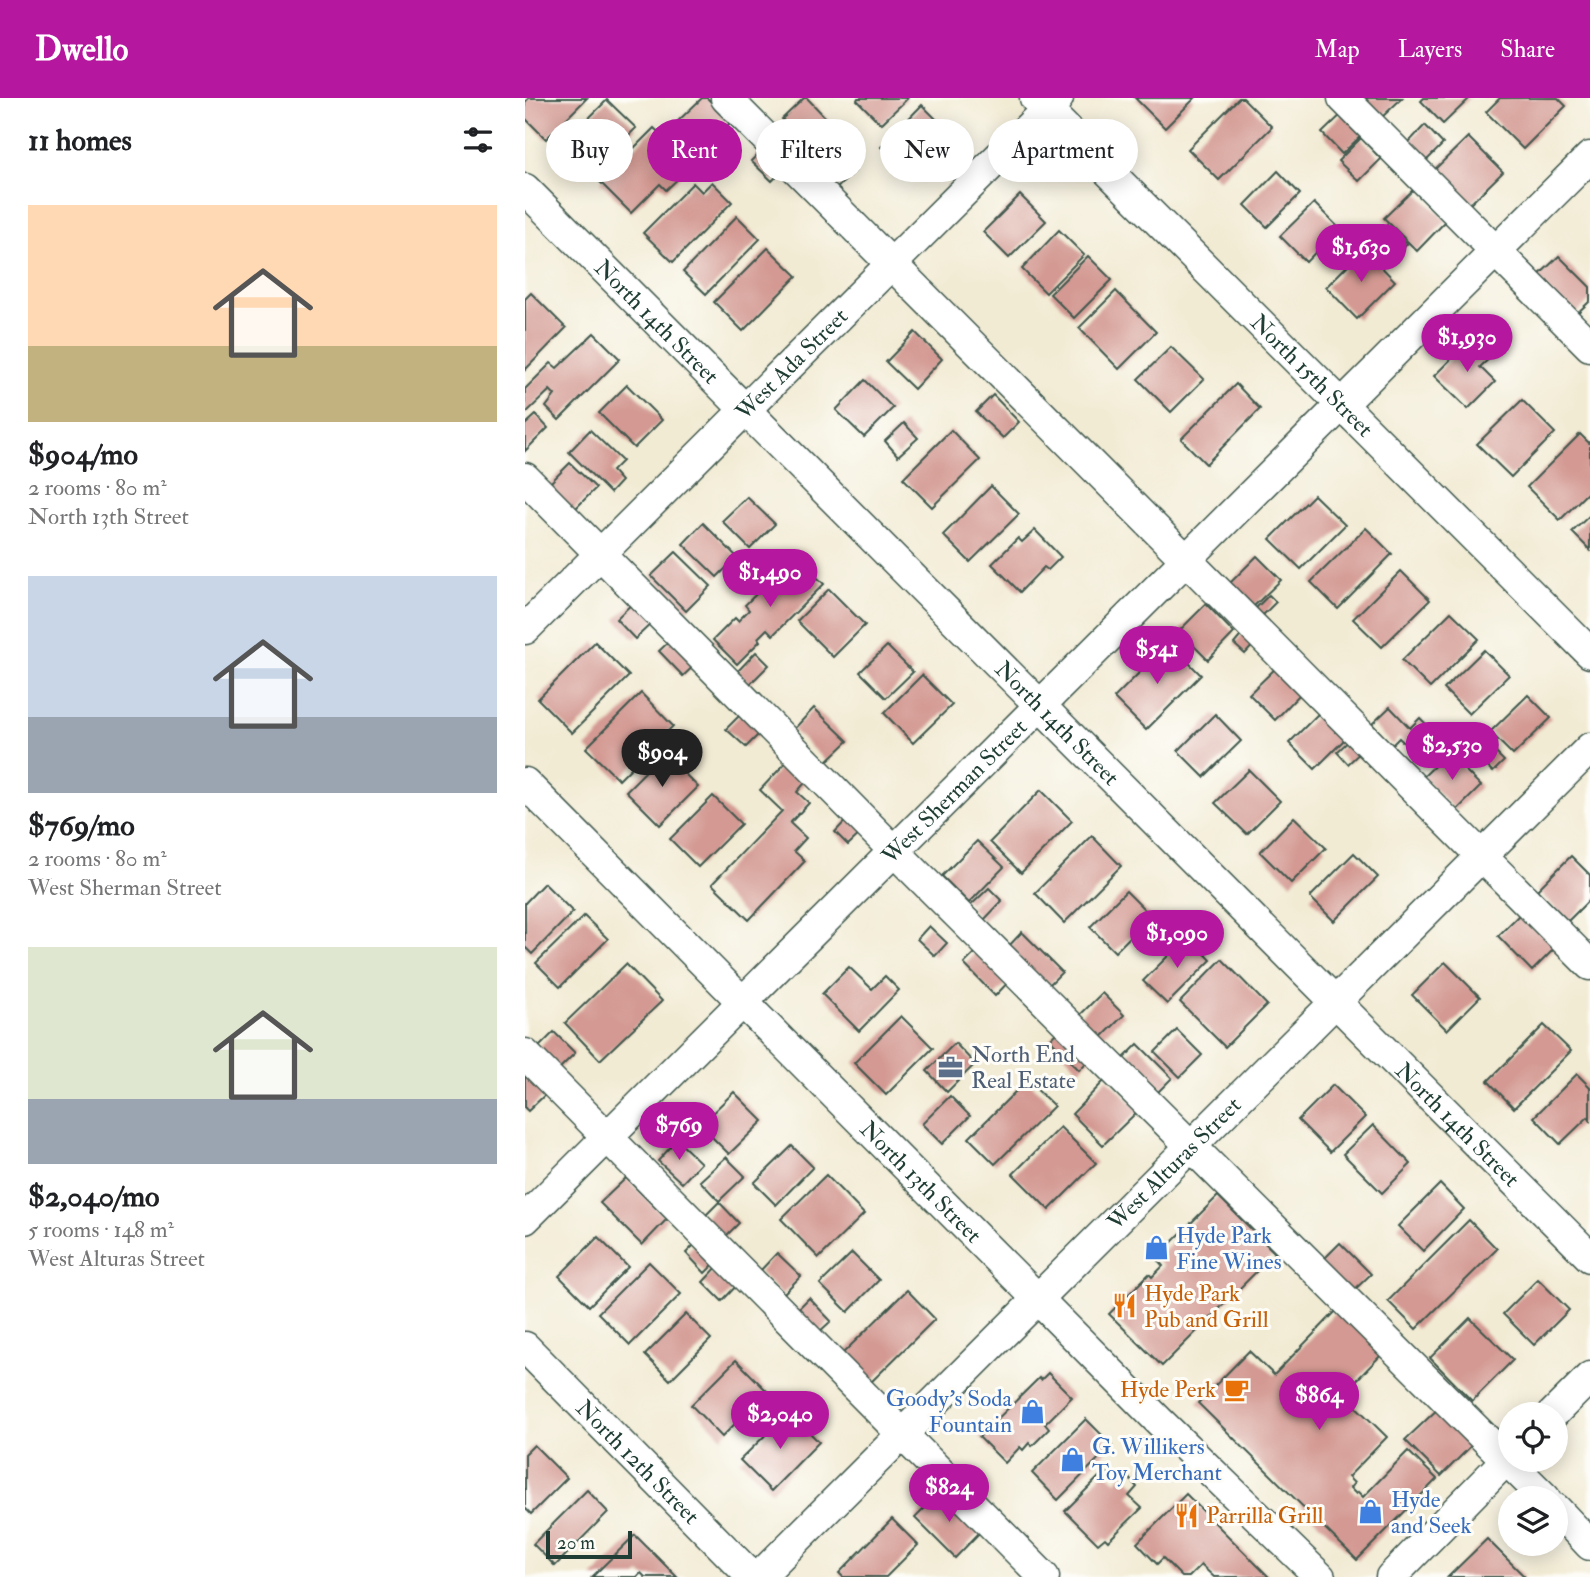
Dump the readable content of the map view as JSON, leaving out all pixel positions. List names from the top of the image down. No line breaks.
{"streets":{"street":["North 14th Street","West Ada Street","North 15th Street","West Sherman Street","West Alturas Street","North 13th Street","North 12th Street"]},"crossings":[["North 14th Street","West Ada Street"],["North 14th Street","West Sherman Street"],["North 14th Street","West Alturas Street"],["West Ada Street","North 15th Street"],["North 15th Street","West Sherman Street"],["West Sherman Street","North 13th Street"],["West Alturas Street","North 13th Street"]],"places":{"office":["North End Real Estate"],"shop":["Hyde Park Fine Wines","Goody's Soda Fountain","G. Willikers Toy Merchant","Hyde and Seek"],"restaurant":["Hyde Park Pub and Grill","Parrilla Grill"],"cafe":["Hyde Perk"]},"scale_bar":"20 m","page":{"header":"Dwello","nav":["Map","Layers","Share"],"heading":"11 homes","chip":["Buy","Rent","Filters","New","Apartment"],"list":[{"name":"$904/mo","note":"2 rooms · 80 m² · North 13th Street"},{"name":"$769/mo","note":"2 rooms · 80 m² · West Sherman Street"},{"name":"$2,040/mo","note":"5 rooms · 148 m² · West Alturas Street"}],"price":["$1,630","$1,930","$1,490","$541","$2,530","$904","$1,090","$769","$864","$2,040","$824"],"scale":"20 m"}}
